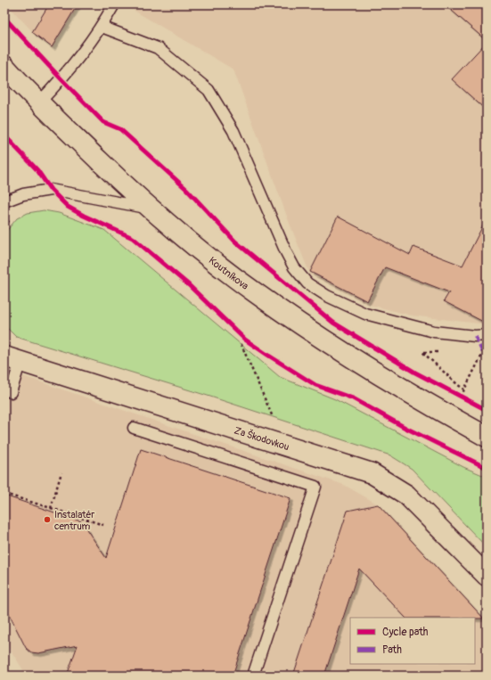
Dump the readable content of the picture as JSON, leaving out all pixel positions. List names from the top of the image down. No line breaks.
{"streets":{"main road":["Koutníkova","Za Škodovkou"]},"places":["Instalatér centrum"],"legend":["Cycle path","Path"]}
